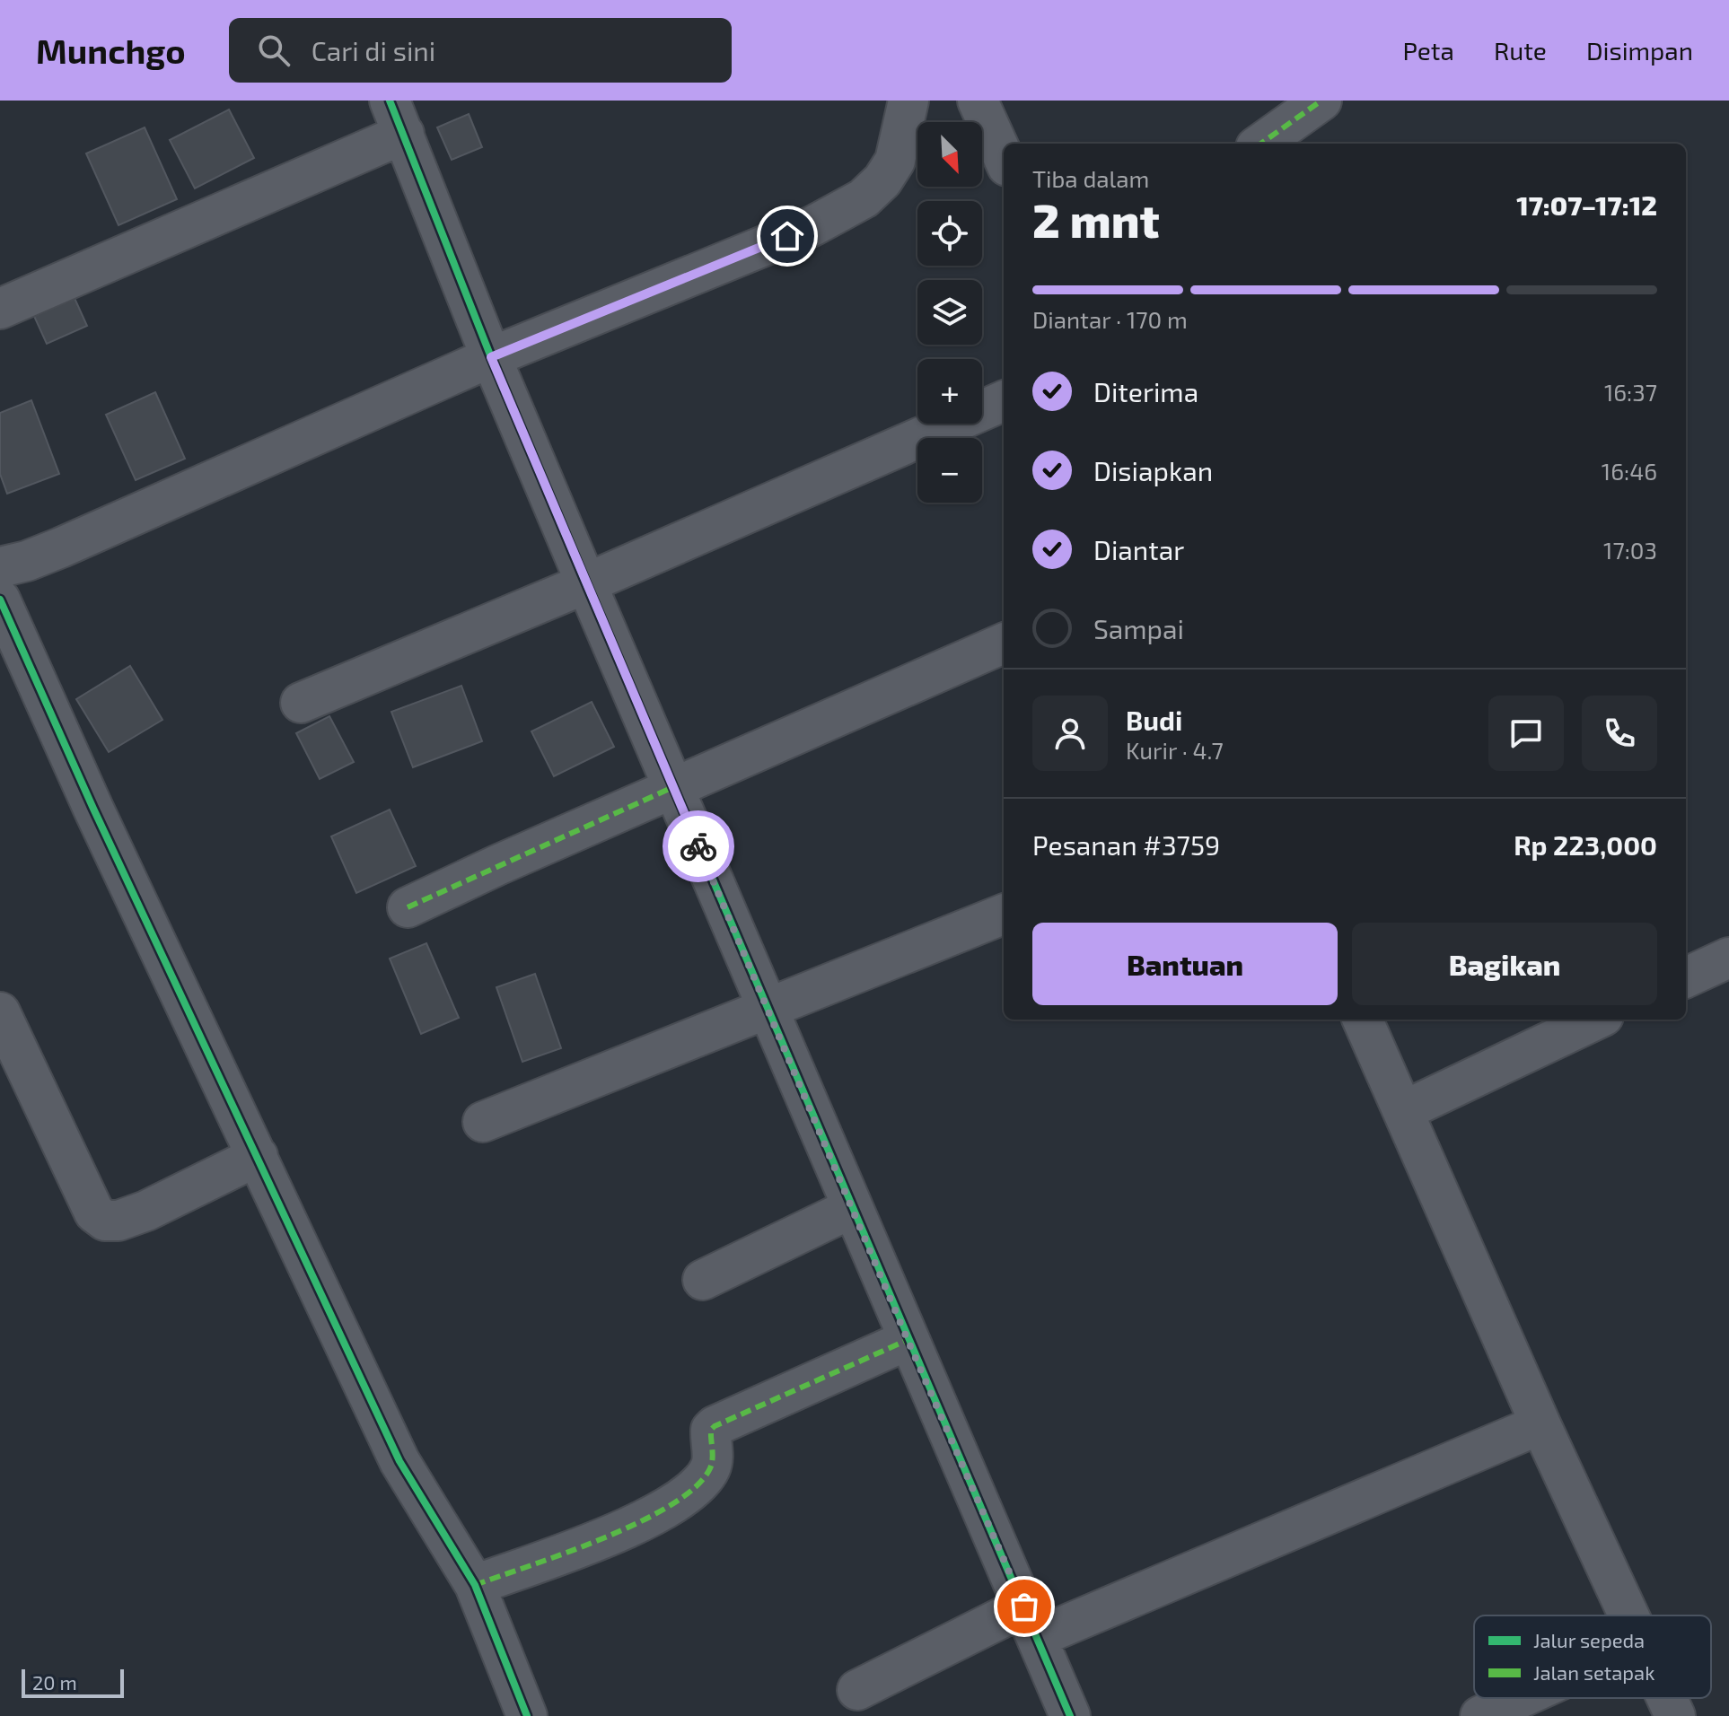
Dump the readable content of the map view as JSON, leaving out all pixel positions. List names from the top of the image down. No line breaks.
{"legend":["Jalur sepeda","Jalan setapak"],"scale_bar":"20 m","north":"bottom right","page":{"header":"Munchgo","search":"Cari di sini","nav":["Peta","Rute","Disimpan"],"map_buttons":["+","−"],"heading":["2 mnt","Tiba dalam","17:07–17:12"],"panel":["Budi","Kurir · 4.7","Pesanan #3759","Rp 223,000"],"bar":"Diantar · 170 m","list":[["Diterima","16:37"],["Disiapkan","16:46"],["Diantar","17:03"],"Sampai"],"buttons":["Bantuan","Bagikan"],"scale":"20 m"}}
